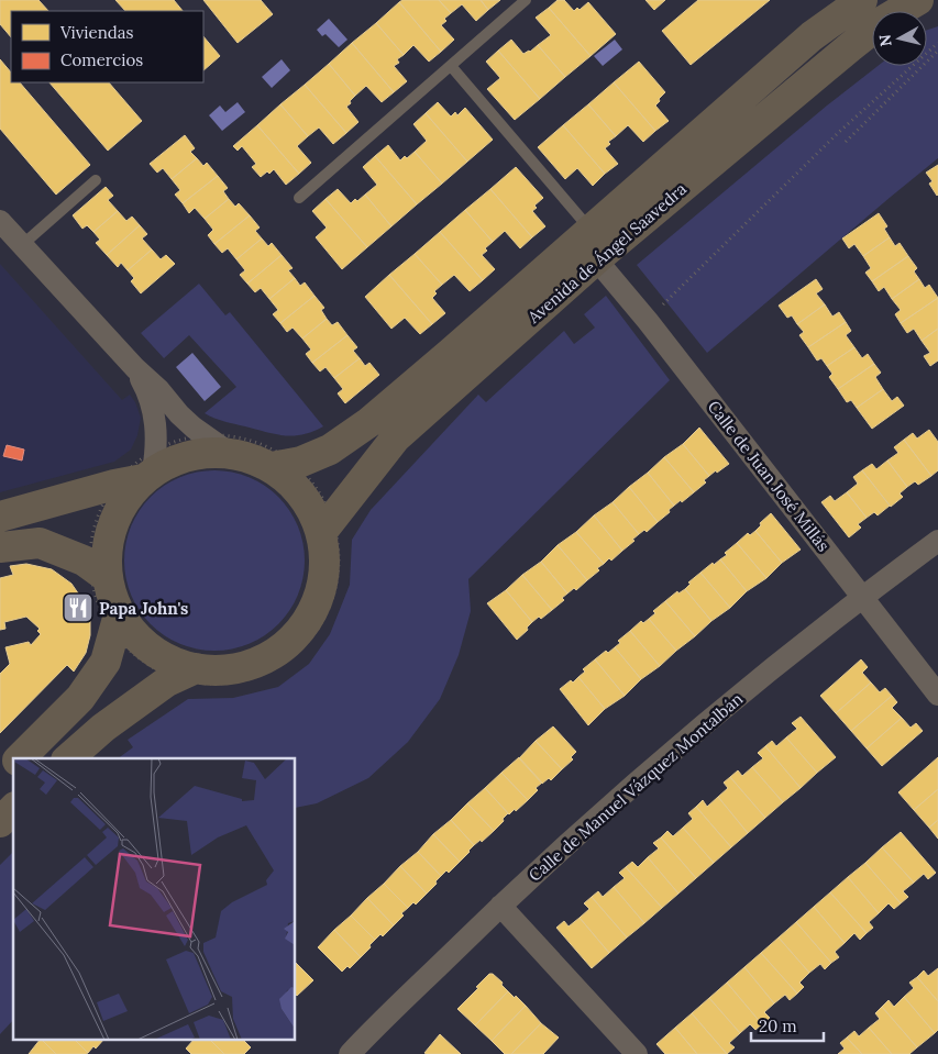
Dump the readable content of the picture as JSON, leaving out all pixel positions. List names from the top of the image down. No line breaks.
{"streets":{"street":["Avenida de Ángel Saavedra","Calle de Juan José Millás","Calle de Manuel Vázquez Montalbán"]},"crossings":[["Avenida de Ángel Saavedra","Calle de Juan José Millás"],["Calle de Juan José Millás","Calle de Manuel Vázquez Montalbán"]],"places":{"restaurant":["Papa John's"]},"legend":["Viviendas","Comercios"],"scale_bar":"20 m","north":"left"}
